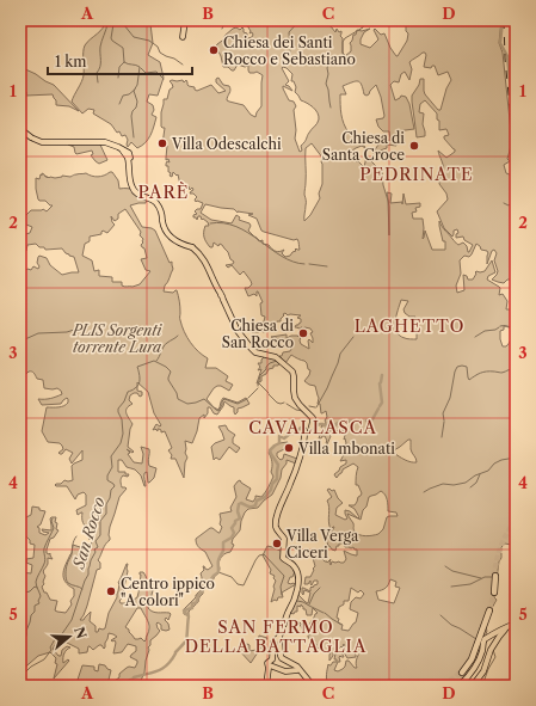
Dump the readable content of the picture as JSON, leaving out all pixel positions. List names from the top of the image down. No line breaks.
{"districts":["PEDRINATE","PARÈ","LAGHETTO","CAVALLASCA","SAN FERMO DELLA BATTAGLIA"],"water":["San Rocco"],"parks":["PLIS Sorgenti torrente Lura"],"places":["Chiesa dei Santi Rocco e Sebastiano","Villa Odescalchi","Chiesa di Santa Croce","Chiesa di San Rocco","Villa Imbonati","Villa Verga Ciceri","Centro ippico \"A colori\""],"scale_bar":"1 km","north":"right","grid":{"columns":["A","B","C","D"],"rows":["1","2","3","4","5"]}}
